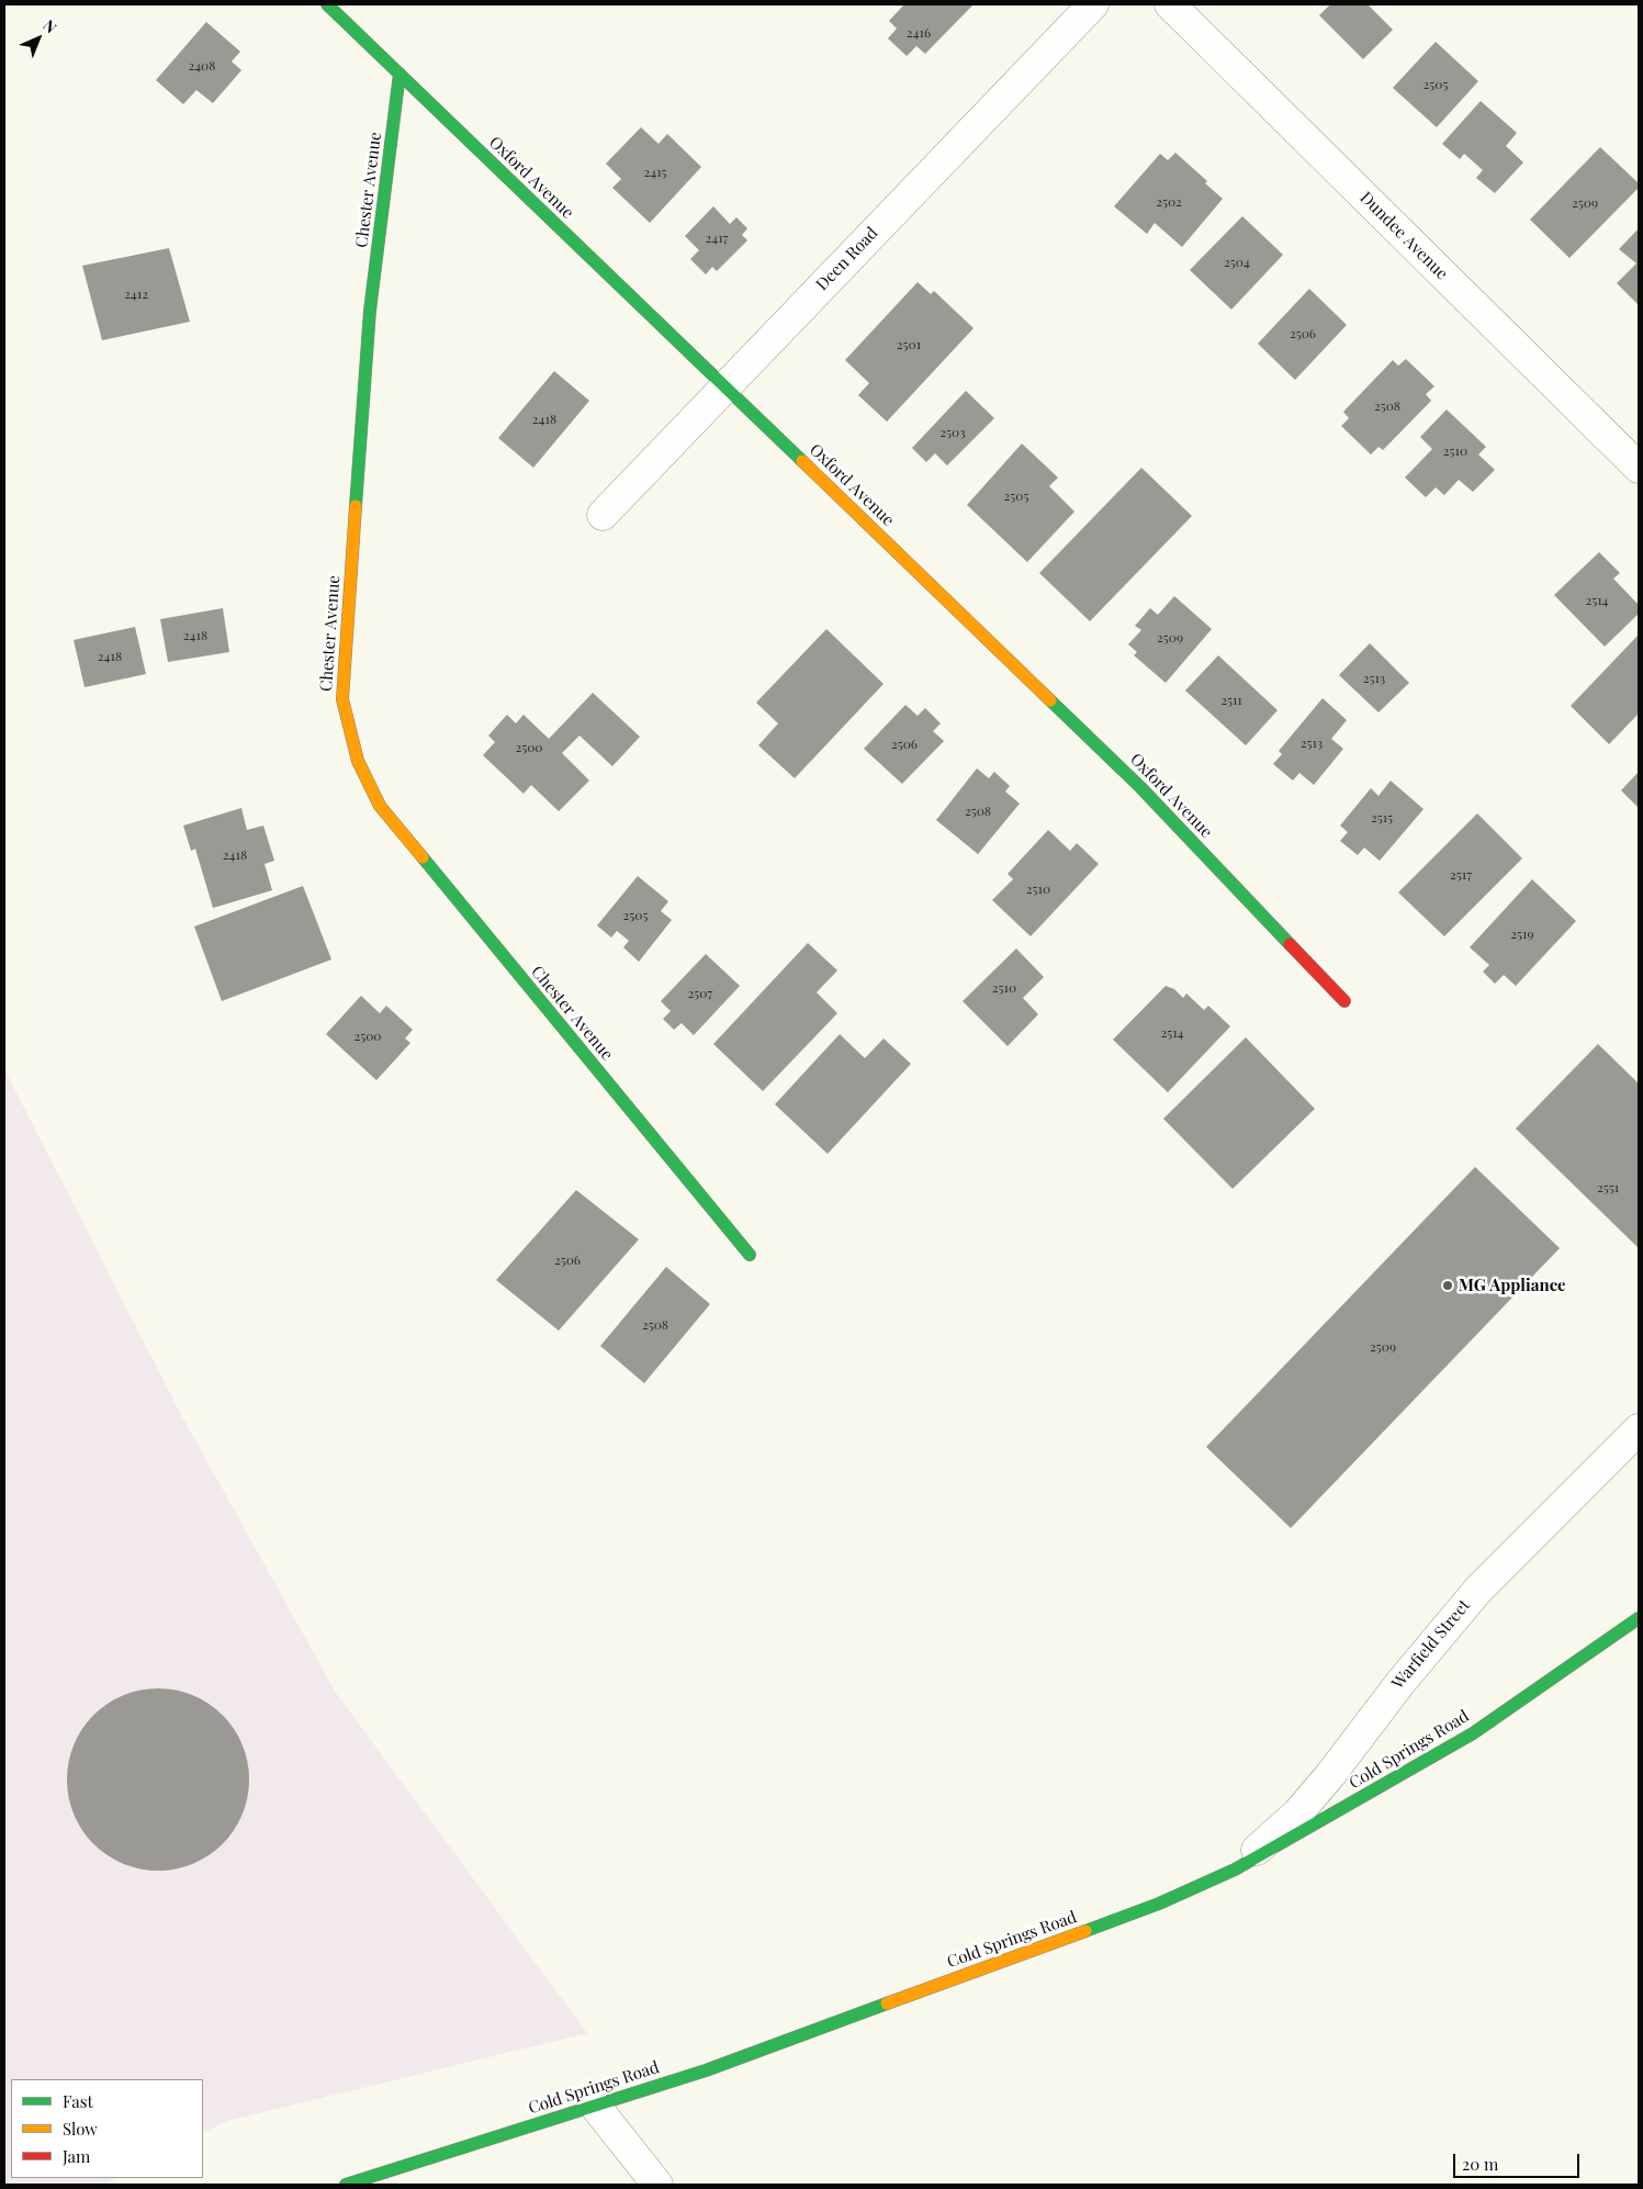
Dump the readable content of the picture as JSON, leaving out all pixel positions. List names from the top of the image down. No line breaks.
{"streets":{"street":["Oxford Avenue","Chester Avenue","Dundee Avenue","Deen Road","Warfield Street","Cold Springs Road"]},"crossings":[["Oxford Avenue","Chester Avenue"],["Oxford Avenue","Deen Road"],["Warfield Street","Cold Springs Road"]],"places":["MG Appliance"],"house_numbers":["2416","2408","2505","2415","2502","2509","2417","2504","2412","2506","2501","2508","2418","2503","2510","2505","2514","2418","2509","2418","2513","2511","2513","2506","2500","2508","2515","2418","2517","2510","2505","2519","2510","2507","2514","2500","2551","2506","2508","2509"],"legend":["Fast","Slow","Jam"],"scale_bar":"20 m","north":"top right"}
